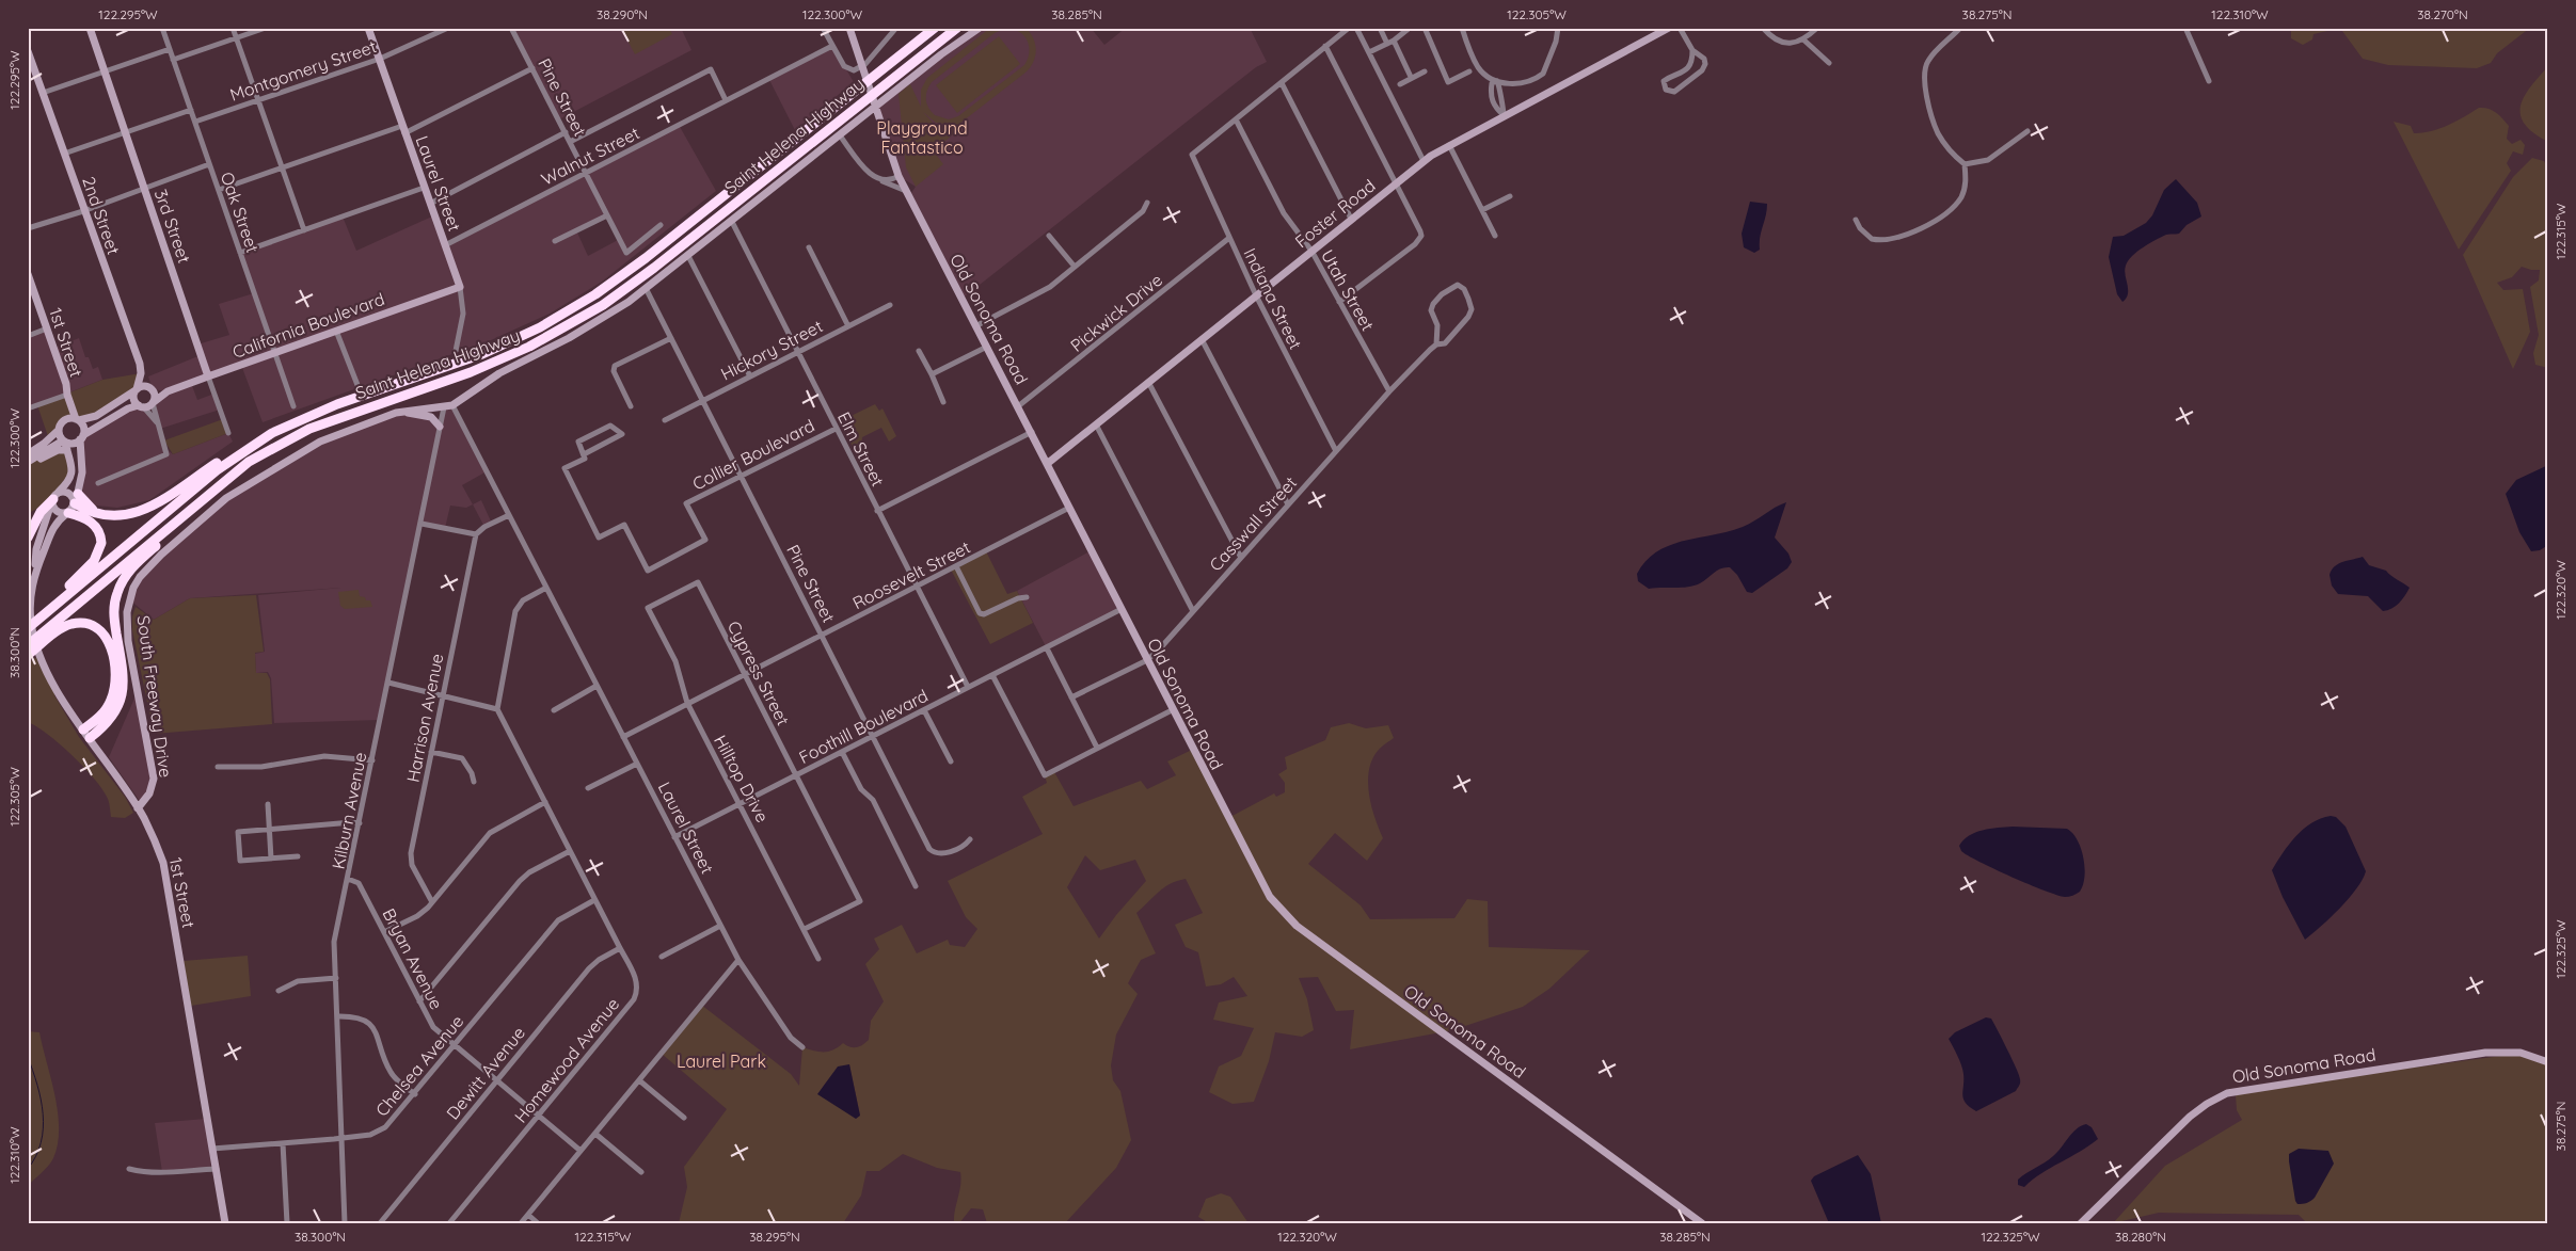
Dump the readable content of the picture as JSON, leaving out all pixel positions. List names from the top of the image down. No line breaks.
{"streets":{"highway":["Saint Helena Highway"],"main road":["Laurel Street","Foster Road","2nd Street","3rd Street","Old Sonoma Road","California Boulevard","1st Street","South Freeway Drive"],"street":["Montgomery Street","Pine Street","Walnut Street","Oak Street","Utah Street","Indiana Street","Pickwick Drive","Hickory Street","Elm Street","Collier Boulevard","Casswall Street","Roosevelt Street","Cypress Street","Harrison Avenue","Foothill Boulevard","Hilltop Drive","Kilburn Avenue","Bryan Avenue","Homewood Avenue","Chelsea Avenue","Dewitt Avenue"]},"crossings":[["Montgomery Street","Laurel Street"],["Montgomery Street","Oak Street"],["Pine Street","Walnut Street"],["Pine Street","Hickory Street"],["Pine Street","Collier Boulevard"],["Pine Street","Roosevelt Street"],["Pine Street","South Freeway Drive"],["Pine Street","Foothill Boulevard"],["Walnut Street","Laurel Street"],["Laurel Street","California Boulevard"],["Laurel Street","Roosevelt Street"],["Laurel Street","South Freeway Drive"],["Laurel Street","Foothill Boulevard"],["Oak Street","California Boulevard"],["Foster Road","Utah Street"],["Foster Road","Indiana Street"],["Foster Road","Old Sonoma Road"],["2nd Street","California Boulevard"],["3rd Street","California Boulevard"],["Utah Street","Indiana Street"],["Utah Street","Casswall Street"],["Indiana Street","Pickwick Drive"],["Indiana Street","Casswall Street"],["Pickwick Drive","Old Sonoma Road"],["Old Sonoma Road","Casswall Street"],["Old Sonoma Road","Roosevelt Street"],["Old Sonoma Road","Foothill Boulevard"],["1st Street","South Freeway Drive"],["1st Street","Chelsea Avenue"],["Hickory Street","Elm Street"],["Elm Street","Collier Boulevard"],["Elm Street","Roosevelt Street"],["Elm Street","South Freeway Drive"],["Elm Street","Foothill Boulevard"],["Roosevelt Street","Cypress Street"],["Roosevelt Street","Hilltop Drive"],["Cypress Street","Foothill Boulevard"],["Cypress Street","Hilltop Drive"],["South Freeway Drive","Kilburn Avenue"],["Foothill Boulevard","Hilltop Drive"],["Kilburn Avenue","Bryan Avenue"],["Kilburn Avenue","Chelsea Avenue"],["Bryan Avenue","Homewood Avenue"],["Bryan Avenue","Chelsea Avenue"],["Bryan Avenue","Dewitt Avenue"],["Homewood Avenue","Chelsea Avenue"],["Homewood Avenue","Dewitt Avenue"]],"parks":["Playground Fantastico","Laurel Park"],"coordinates":["122.295°W","38.290°N","122.300°W","38.285°N","122.305°W","38.275°N","122.310°W","38.270°N","122.315°W","122.320°W","38.300°N","122.325°W","38.295°N","38.280°N"]}
